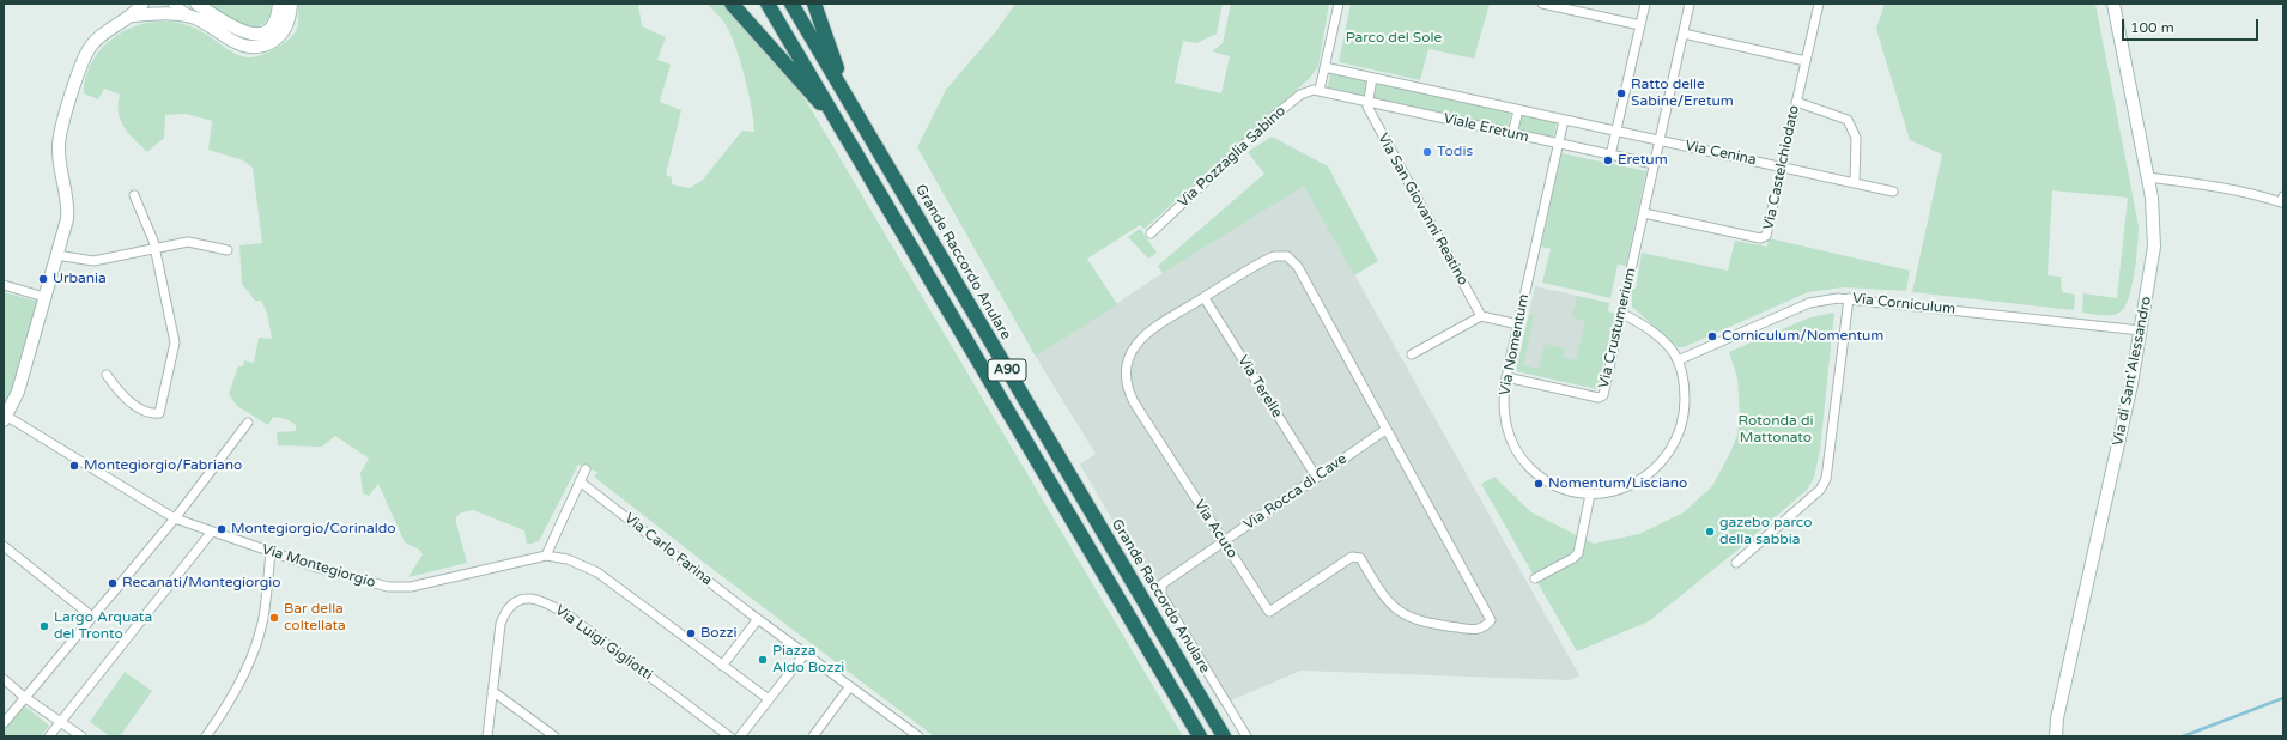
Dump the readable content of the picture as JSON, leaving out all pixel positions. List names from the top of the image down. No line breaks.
{"streets":{"highway":["Grande Raccordo Anulare","A90"],"street":["Viale Eretum","Via Cenina","Via Pozzaglia Sabino","Via Castelchiodato","Via San Giovanni Reatino","Via Corniculum","Via Crustumerium","Via Nomentum","Via di Sant'Alessandro","Via Terelle","Via Rocca di Cave","Via Acuto","Via Carlo Farina","Via Montegiorgio","Via Luigi Gigliotti"]},"crossings":[["Viale Eretum","Via Cenina"],["Viale Eretum","Via Pozzaglia Sabino"],["Viale Eretum","Via San Giovanni Reatino"],["Viale Eretum","Via Crustumerium"],["Viale Eretum","Via Nomentum"],["Via Cenina","Via Castelchiodato"],["Via Cenina","Via Crustumerium"],["Via Castelchiodato","Via Crustumerium"],["Via Corniculum","Via Nomentum"],["Via Corniculum","Via di Sant'Alessandro"],["Via Crustumerium","Via Nomentum"],["Via Terelle","Via Rocca di Cave"],["Via Terelle","Via Acuto"],["Via Rocca di Cave","Via Acuto"]],"parks":["Parco del Sole","Rotonda di Mattonato"],"places":["Ratto delle Sabine/Eretum","Todis","Eretum","Urbania","Corniculum/Nomentum","Montegiorgio/Fabriano","Nomentum/Lisciano","Montegiorgio/Corinaldo","gazebo parco della sabbia","Recanati/Montegiorgio","Bar della coltellata","Largo Arquata del Tronto","Bozzi","Piazza Aldo Bozzi"],"scale_bar":"100 m"}
